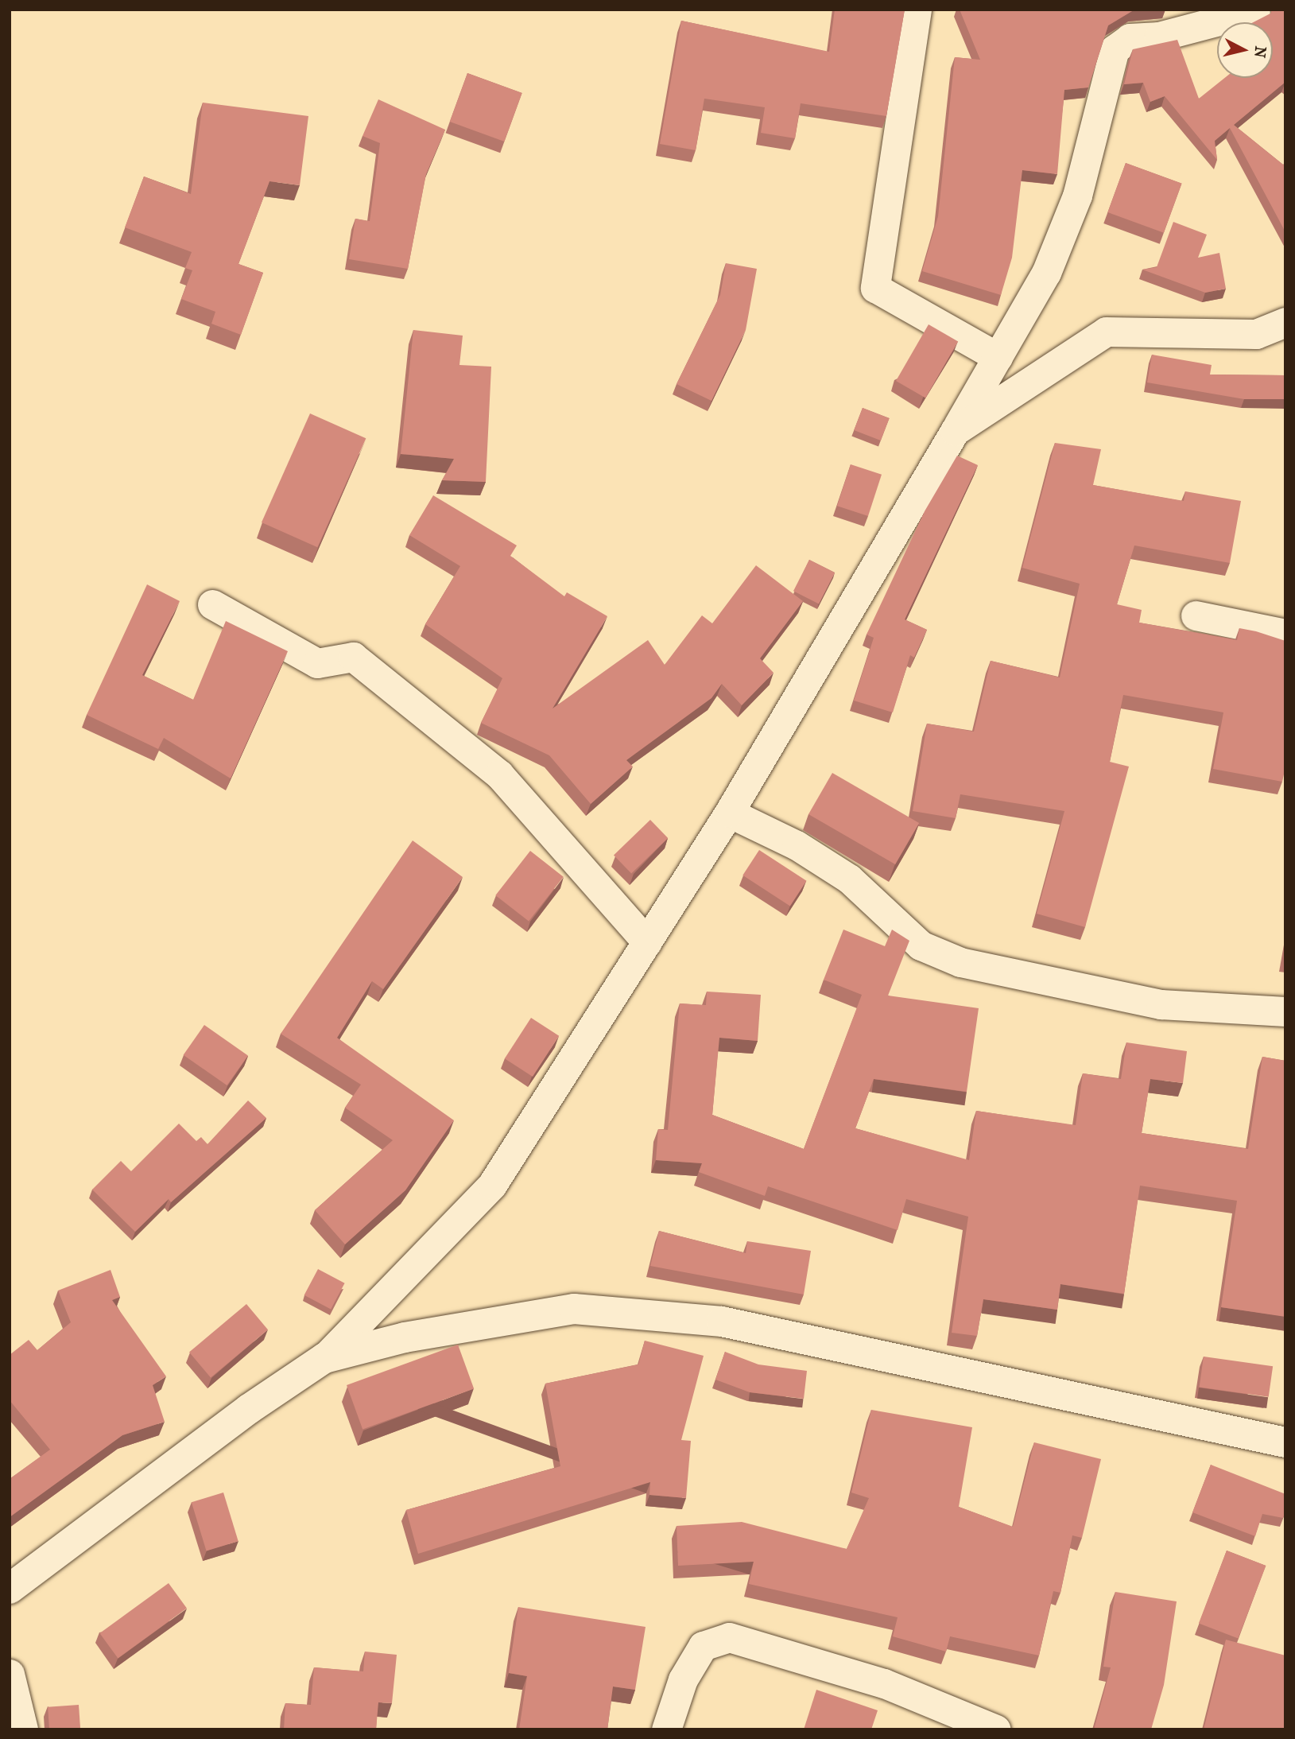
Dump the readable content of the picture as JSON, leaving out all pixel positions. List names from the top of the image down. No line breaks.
{"north":"right"}
